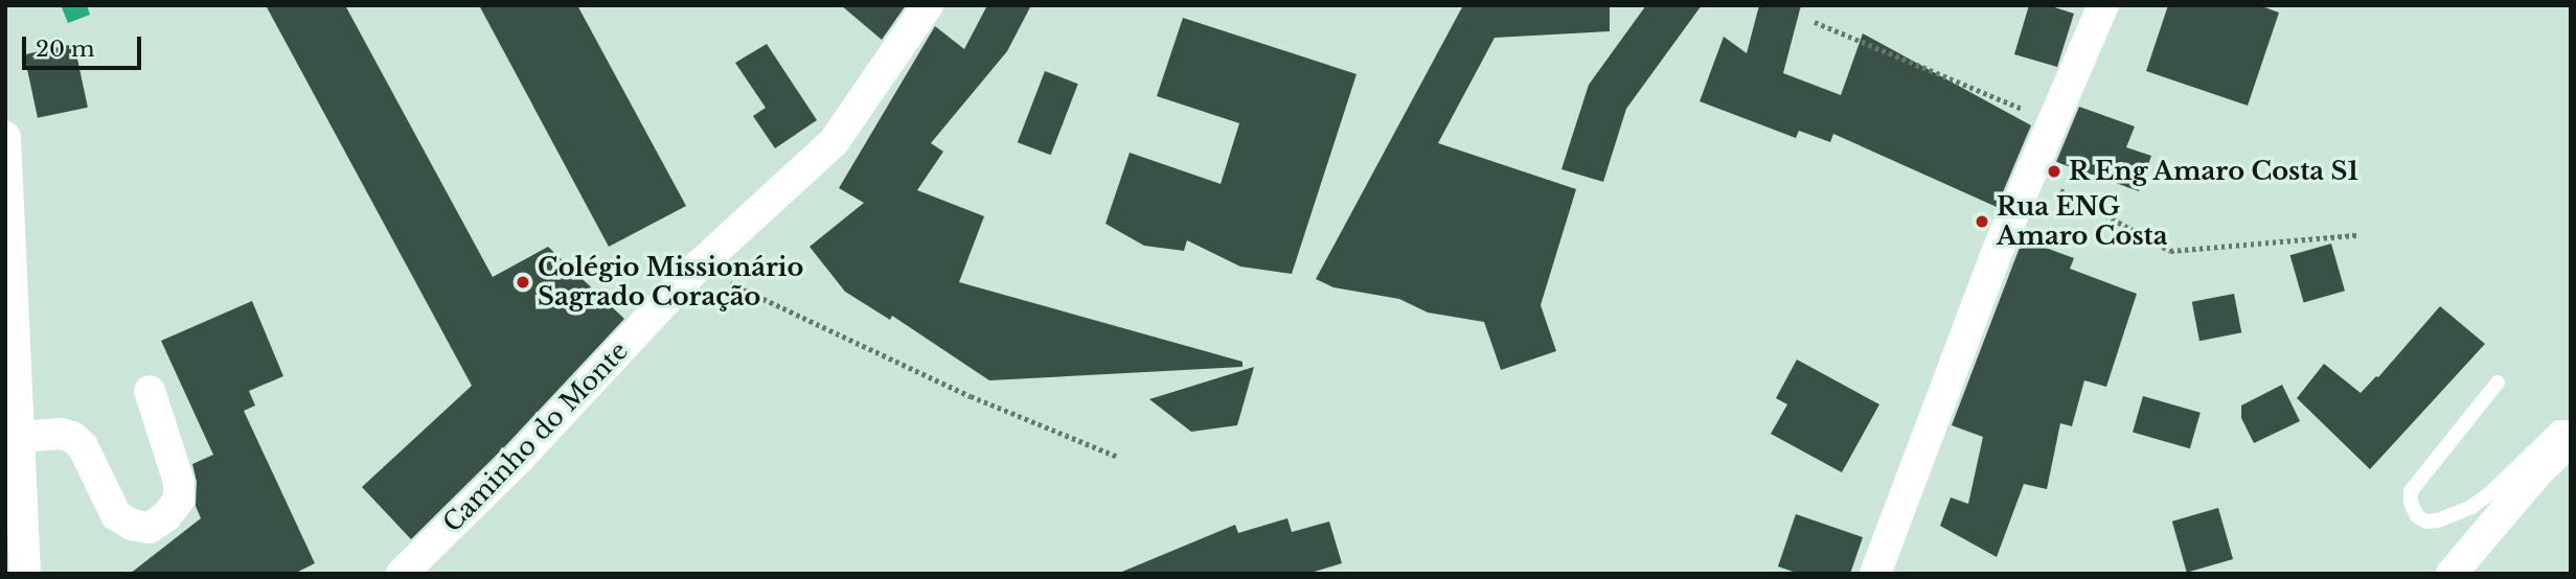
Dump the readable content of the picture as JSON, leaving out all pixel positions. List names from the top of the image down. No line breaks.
{"streets":{"street":["Caminho do Monte"]},"places":["R Eng Amaro Costa S1","Rua ENG Amaro Costa","Colégio Missionário Sagrado Coração"],"scale_bar":"20 m"}
